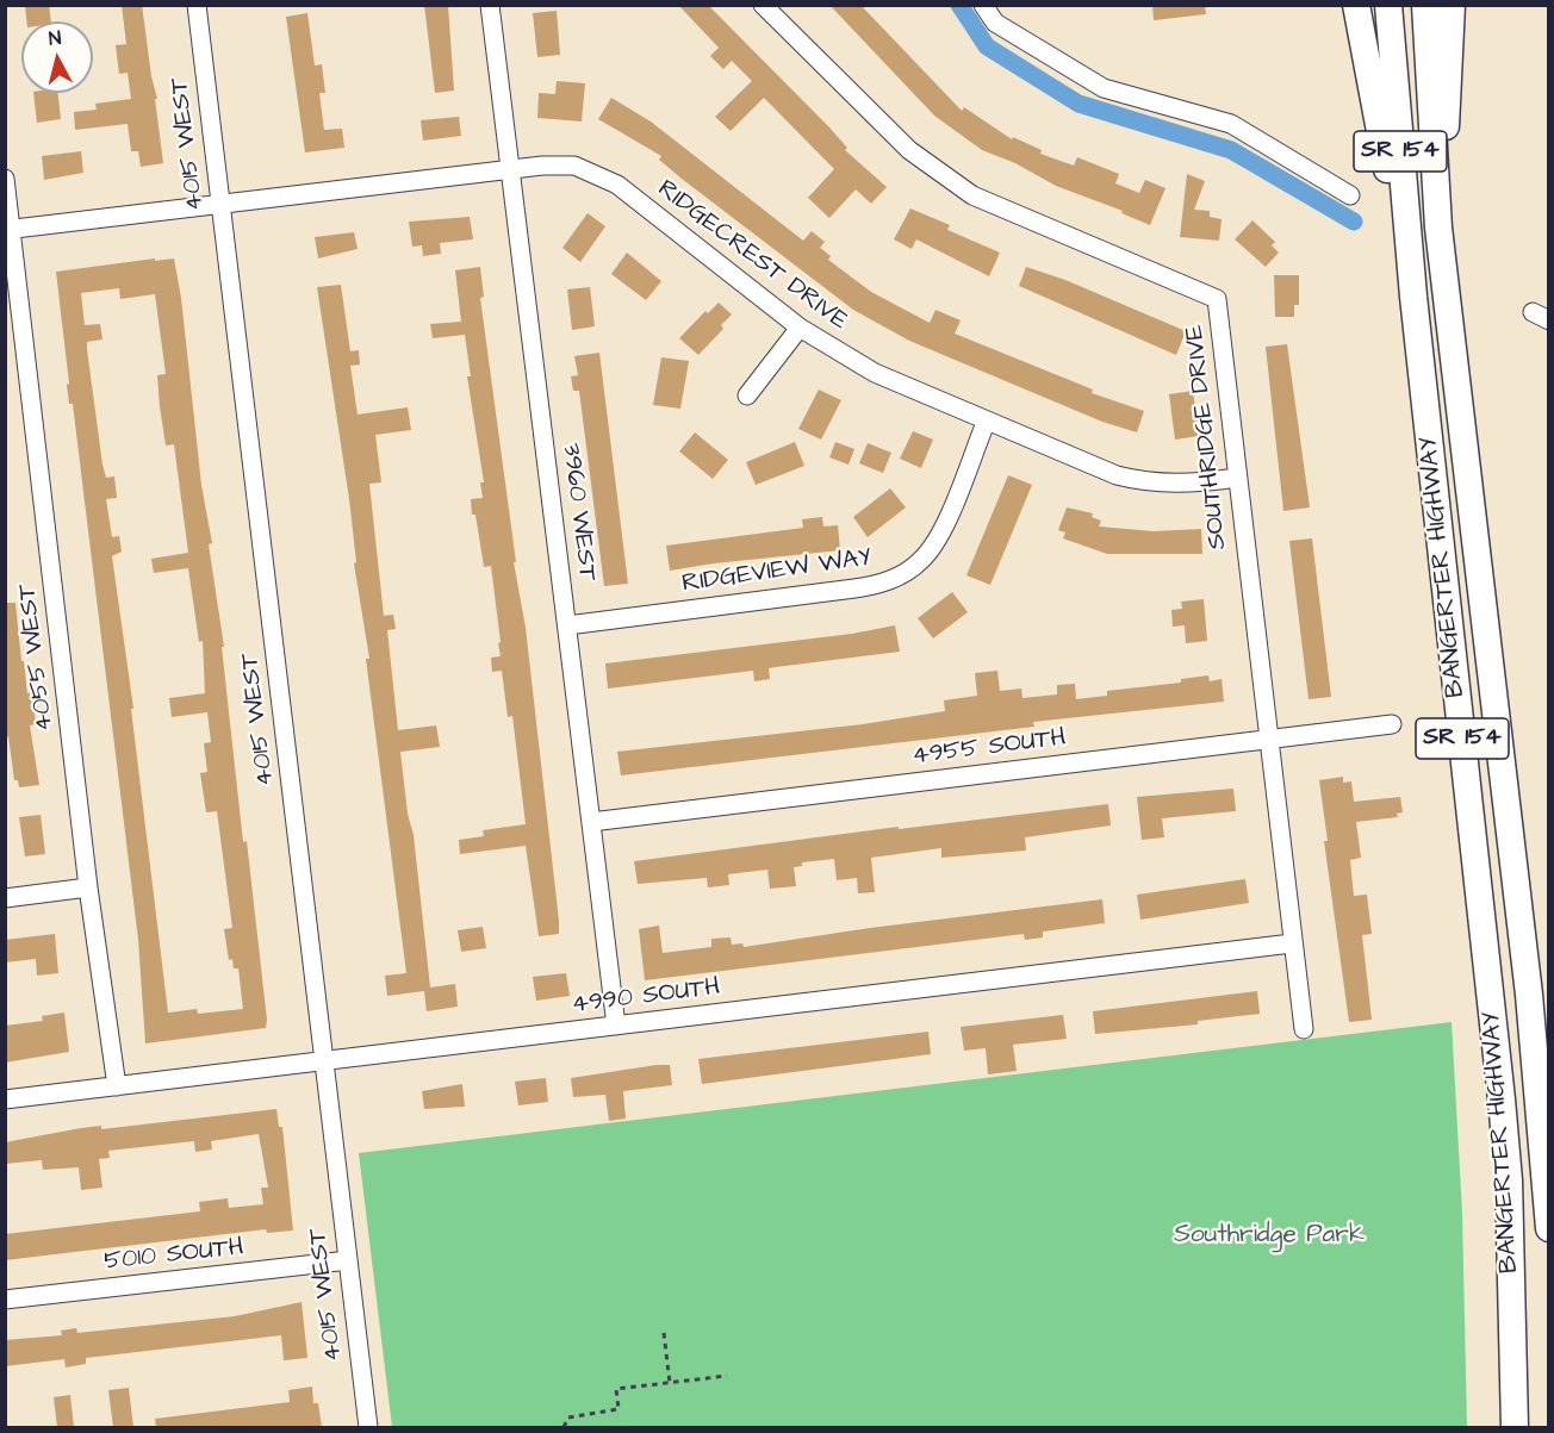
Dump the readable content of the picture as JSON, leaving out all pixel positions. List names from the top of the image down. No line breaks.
{"streets":{"highway":["SR 154","BANGERTER HIGHWAY"],"street":["4015 WEST","RIDGECREST DRIVE","SOUTHRIDGE DRIVE","3960 WEST","RIDGEVIEW WAY","4055 WEST","4955 SOUTH","4990 SOUTH","5010 SOUTH"]},"crossings":[["4015 WEST","RIDGECREST DRIVE"],["4015 WEST","4990 SOUTH"],["4015 WEST","5010 SOUTH"],["RIDGECREST DRIVE","SOUTHRIDGE DRIVE"],["RIDGECREST DRIVE","3960 WEST"],["RIDGECREST DRIVE","RIDGEVIEW WAY"],["RIDGECREST DRIVE","4055 WEST"],["SOUTHRIDGE DRIVE","4955 SOUTH"],["SOUTHRIDGE DRIVE","4990 SOUTH"],["3960 WEST","RIDGEVIEW WAY"],["3960 WEST","4955 SOUTH"],["3960 WEST","4990 SOUTH"],["4055 WEST","4990 SOUTH"]],"parks":["Southridge Park"],"north":"top"}
